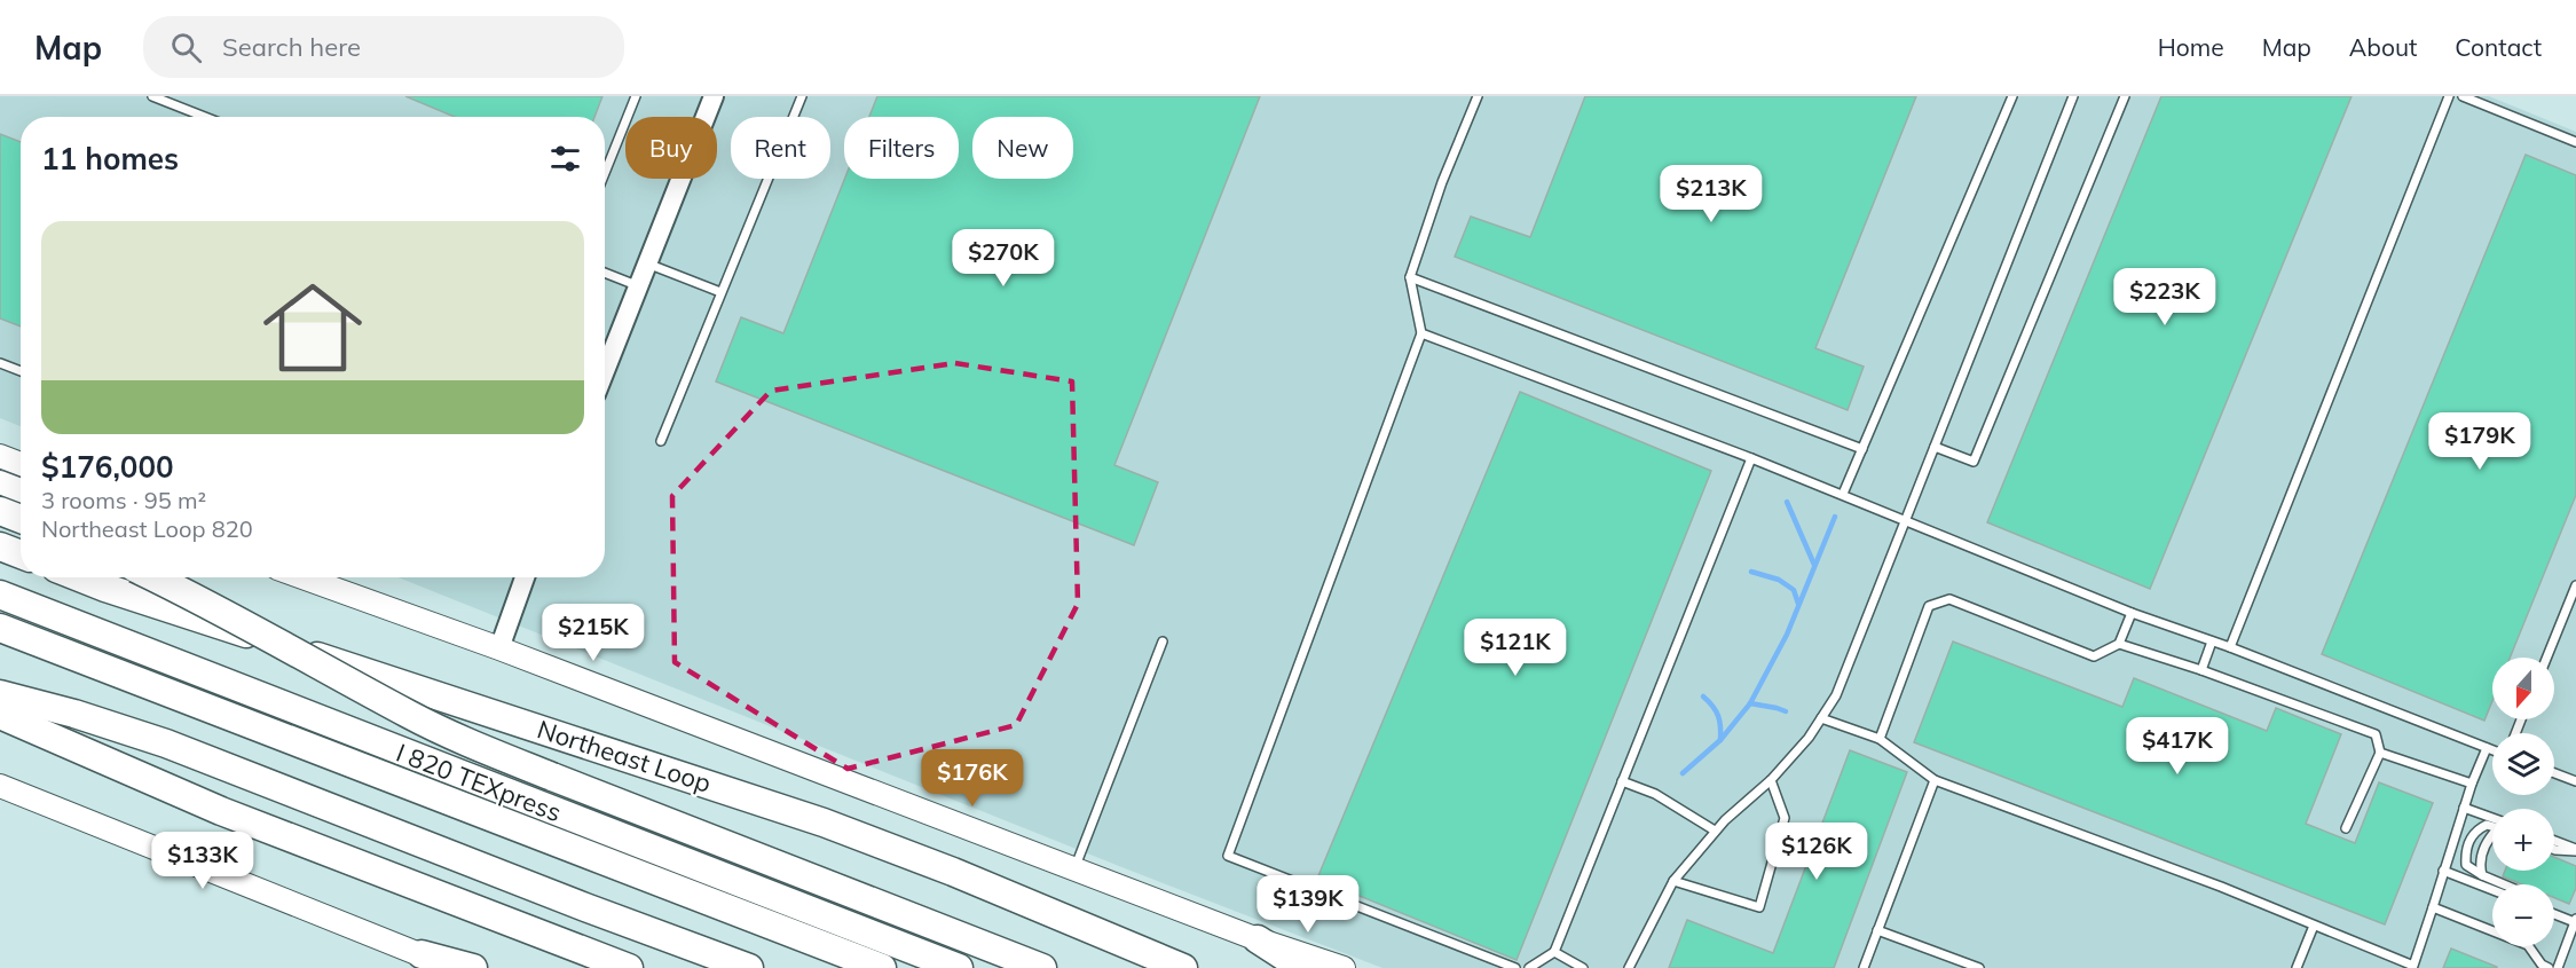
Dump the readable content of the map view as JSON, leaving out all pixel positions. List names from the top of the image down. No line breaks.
{"streets":{"highway":["Northeast Loop","I 820 TEXpress"]},"north":"bottom","page":{"header":"Map","search":"Search here","nav":["Home","Map","About","Contact"],"chip":["Buy","Rent","Filters","New"],"heading":"11 homes","price":["$213K","$270K","$223K","$179K","$215K","$121K","$417K","$176K","$126K","$133K","$139K"],"list":[{"name":"$176,000","note":"3 rooms · 95 m² · Northeast Loop 820"}],"map_buttons":["+","−"]}}
